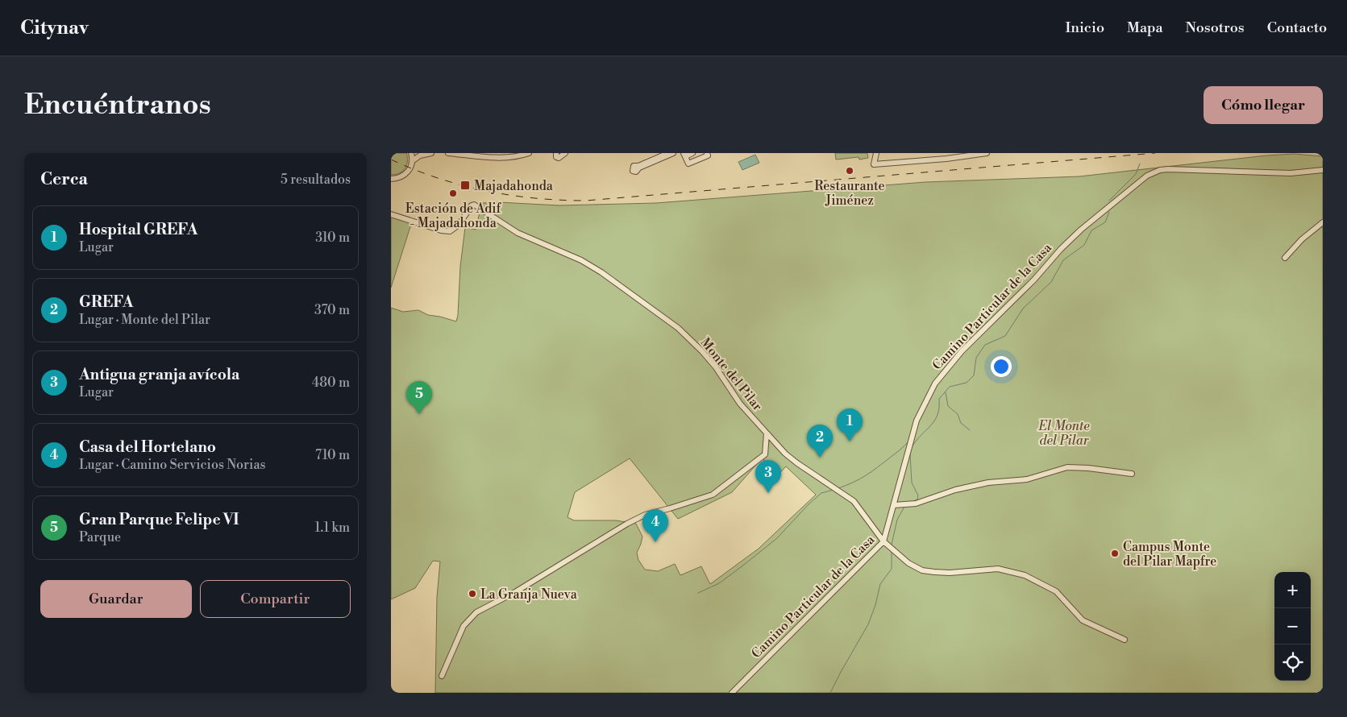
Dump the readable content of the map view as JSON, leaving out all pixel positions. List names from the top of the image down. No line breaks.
{"streets":{"street":["Camino Particular de la Casa","Monte del Pilar"]},"crossings":[["Camino Particular de la Casa","Monte del Pilar"]],"parks":["El Monte del Pilar"],"places":{"other":["Restaurante Jiménez","Estación de Adif - Majadahonda","Campus Monte del Pilar Mapfre","La Granja Nueva"],"transit":["Majadahonda"]},"page":{"header":"Citynav","nav":["Inicio","Mapa","Nosotros","Contacto"],"buttons":["Cómo llegar",["Guardar","Compartir"]],"title":"Encuéntranos","heading":["Cerca","5 resultados"],"list":[{"mark":"1","name":"Hospital GREFA","note":"Lugar","value":"310 m"},{"mark":"2","name":"GREFA","note":"Lugar · Monte del Pilar","value":"370 m"},{"mark":"3","name":"Antigua granja avícola","note":"Lugar","value":"480 m"},{"mark":"4","name":"Casa del Hortelano","note":"Lugar · Camino Servicios Norias","value":"710 m"},{"mark":"5","name":"Gran Parque Felipe VI","note":"Parque","value":"1.1 km"}],"pins":["5","1","2","3","4"],"map_buttons":["+","−"]}}
